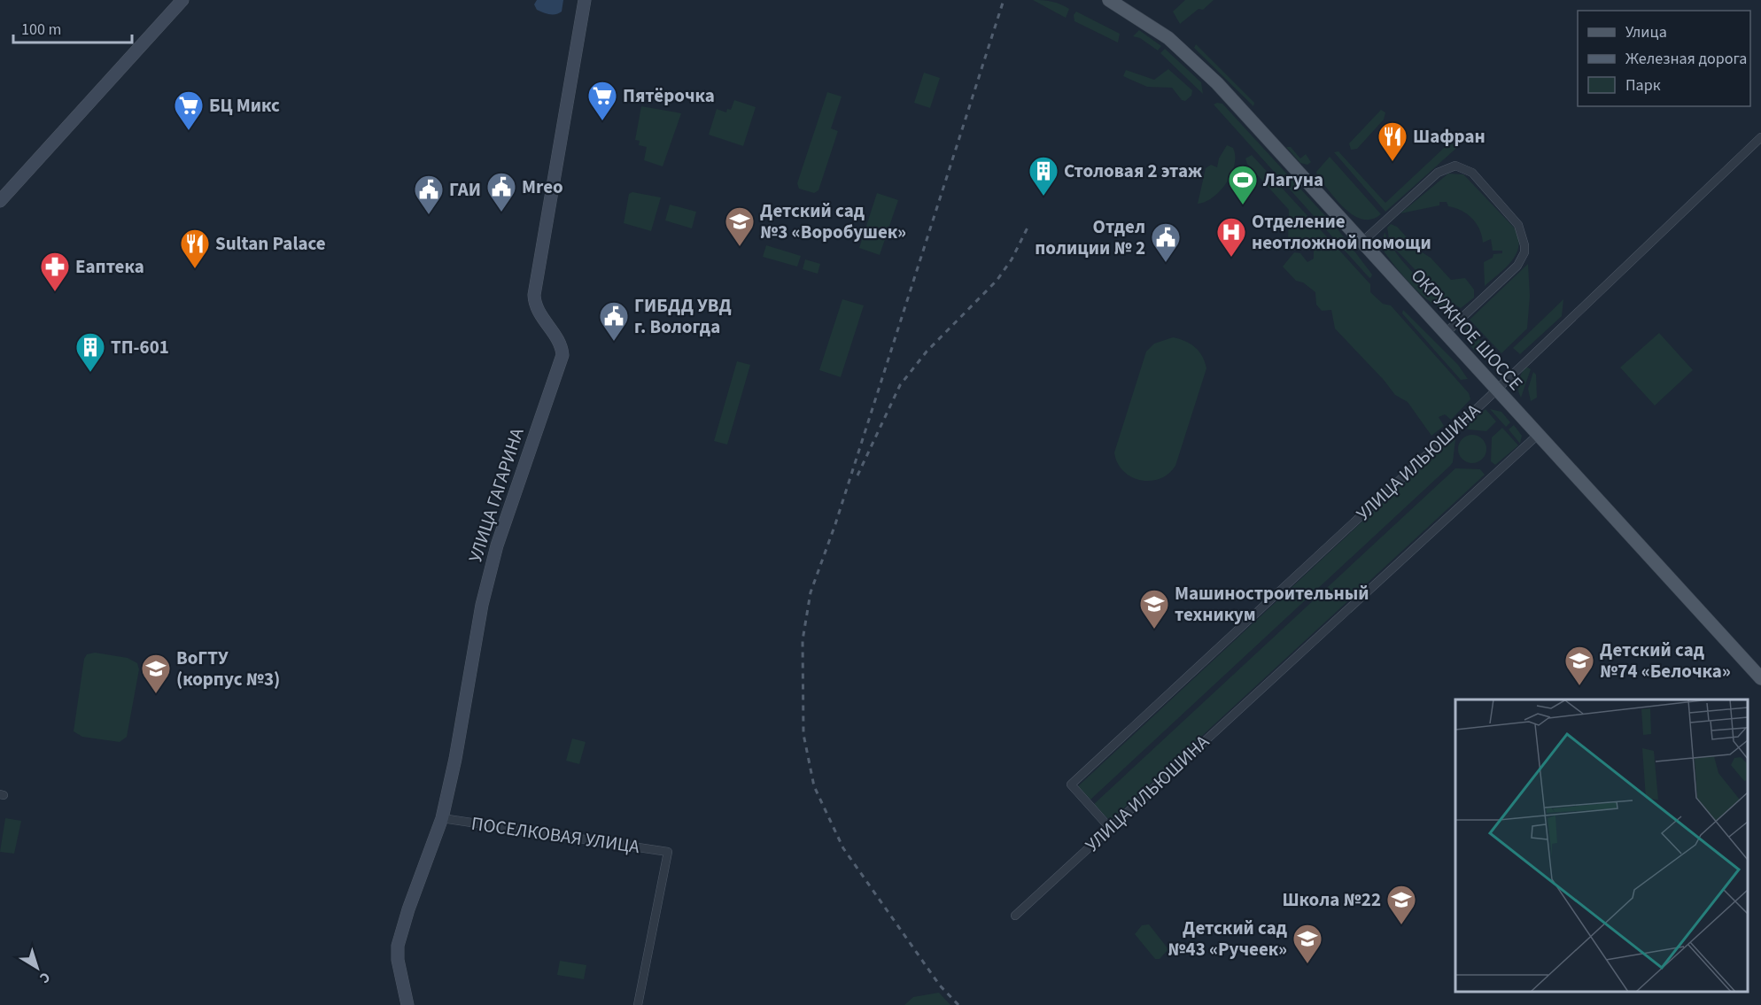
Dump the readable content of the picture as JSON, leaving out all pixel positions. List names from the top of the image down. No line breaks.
{"streets":{"main road":["ОКРУЖНОЕ ШОССЕ"],"street":["УЛИЦА ИЛЬЮШИНА","УЛИЦА ГАГАРИНА","ПОСЕЛКОВАЯ УЛИЦА"]},"crossings":[["ОКРУЖНОЕ ШОССЕ","УЛИЦА ИЛЬЮШИНА"],["УЛИЦА ГАГАРИНА","ПОСЕЛКОВАЯ УЛИЦА"]],"places":{"supermarket":["Пятёрочка","БЦ Микс"],"restaurant":["Шафран","Sultan Palace"],"building":["Столовая 2 этаж","ТП-601"],"sports":["Лагуна"],"public building":["Mreo","ГАИ","Отдел полиции № 2","ГИБДД УВД г. Вологда"],"school or university":["Детский сад №3 «Воробушек»","Машиностроительный техникум","Детский сад №74 «Белочка»","ВоГТУ (корпус №3)","Школа №22","Детский сад №43 «Ручеек»"],"hospital":["Отделение неотложной помощи"],"pharmacy":["Еаптека"]},"legend":["Улица","Железная дорога","Парк"],"scale_bar":"100 m","north":"bottom right"}
